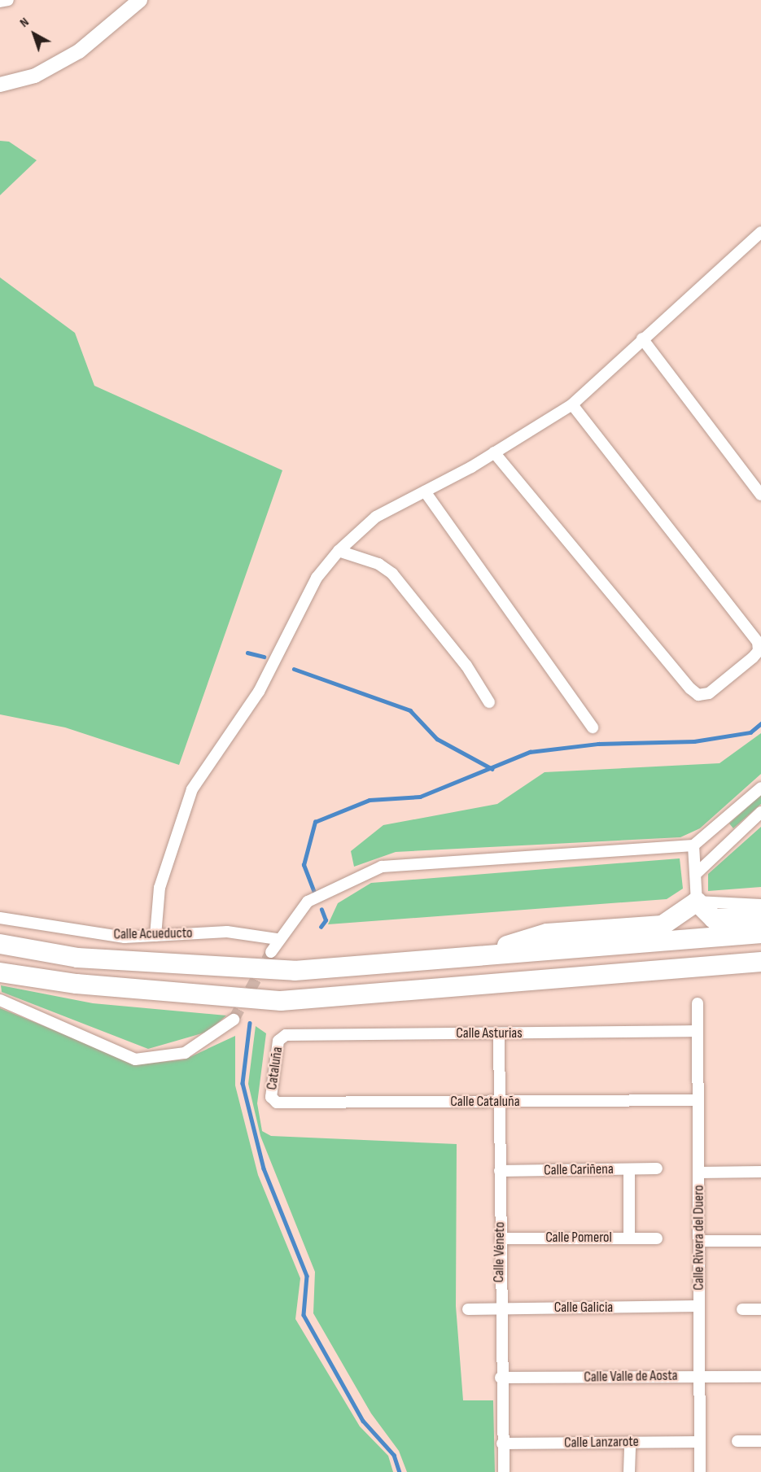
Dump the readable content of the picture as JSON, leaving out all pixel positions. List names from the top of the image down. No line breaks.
{"streets":{"street":["Calle Acueducto","Calle Asturias","Cataluña","Calle Cataluña","Calle Cariñena","Calle Pomerol","Calle Rivera del Duero","Calle Véneto","Calle Galicia","Calle Valle de Aosta","Calle Lanzarote"]},"crossings":[["Calle Asturias","Cataluña"],["Calle Asturias","Calle Rivera del Duero"],["Calle Asturias","Calle Véneto"],["Cataluña","Calle Cataluña"],["Calle Cataluña","Calle Rivera del Duero"],["Calle Cataluña","Calle Véneto"],["Calle Cariñena","Calle Véneto"],["Calle Pomerol","Calle Véneto"],["Calle Rivera del Duero","Calle Galicia"],["Calle Rivera del Duero","Calle Valle de Aosta"],["Calle Rivera del Duero","Calle Lanzarote"],["Calle Véneto","Calle Galicia"],["Calle Véneto","Calle Valle de Aosta"],["Calle Véneto","Calle Lanzarote"]],"north":"top left"}
